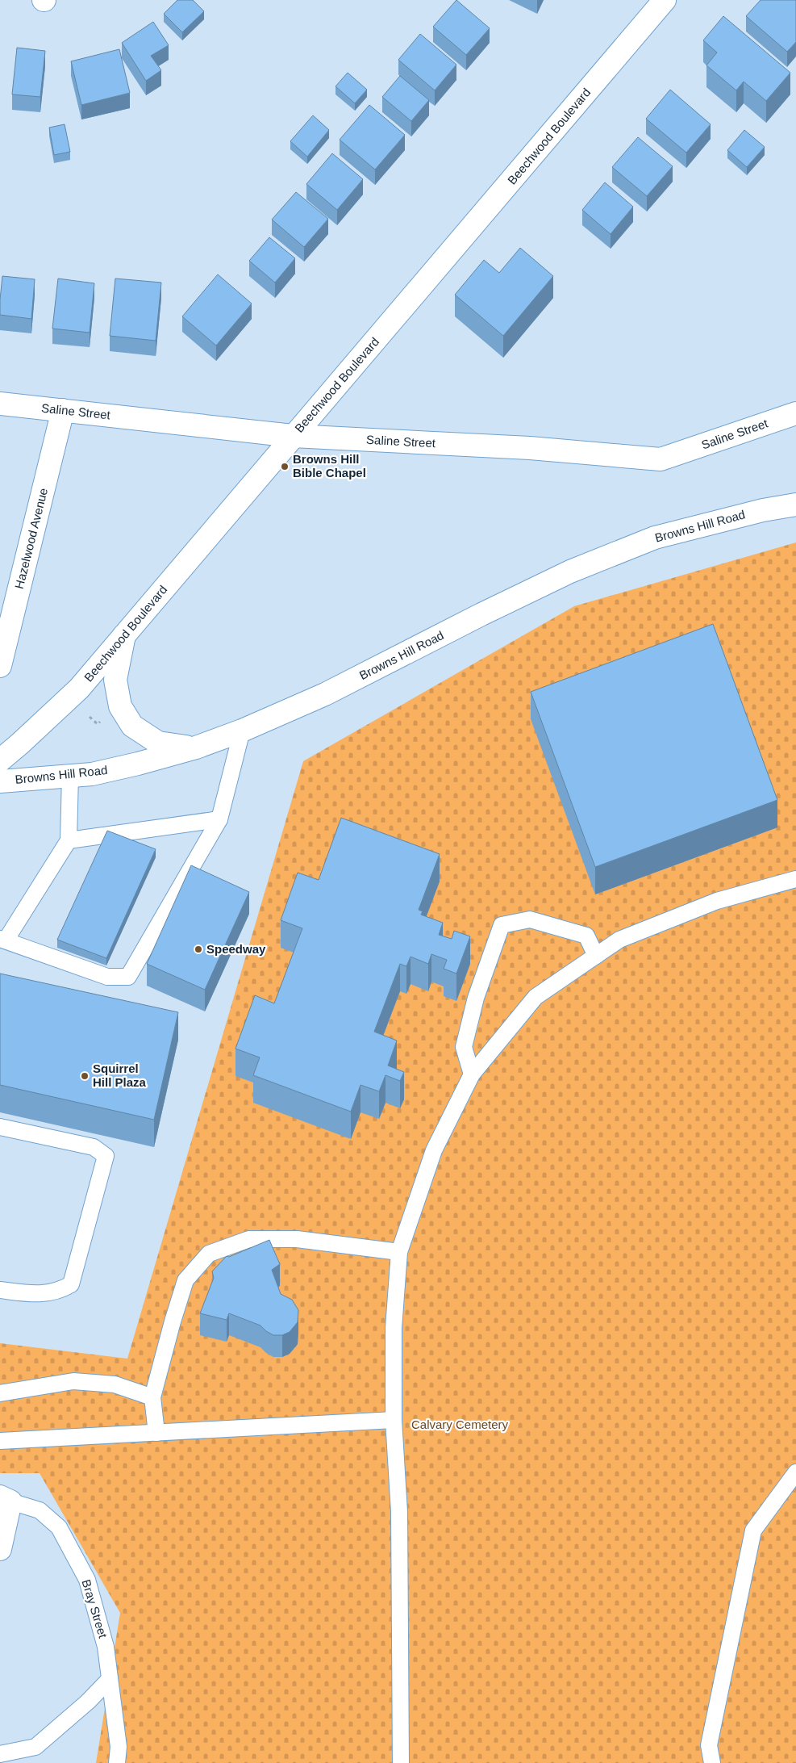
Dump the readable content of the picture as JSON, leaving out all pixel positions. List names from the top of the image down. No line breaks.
{"streets":{"street":["Beechwood Boulevard","Saline Street","Browns Hill Road","Hazelwood Avenue"],"lane":["Bray Street"]},"crossings":[["Beechwood Boulevard","Saline Street"],["Saline Street","Hazelwood Avenue"]],"parks":["Calvary Cemetery"],"places":["Browns Hill Bible Chapel","Speedway","Squirrel Hill Plaza"]}
